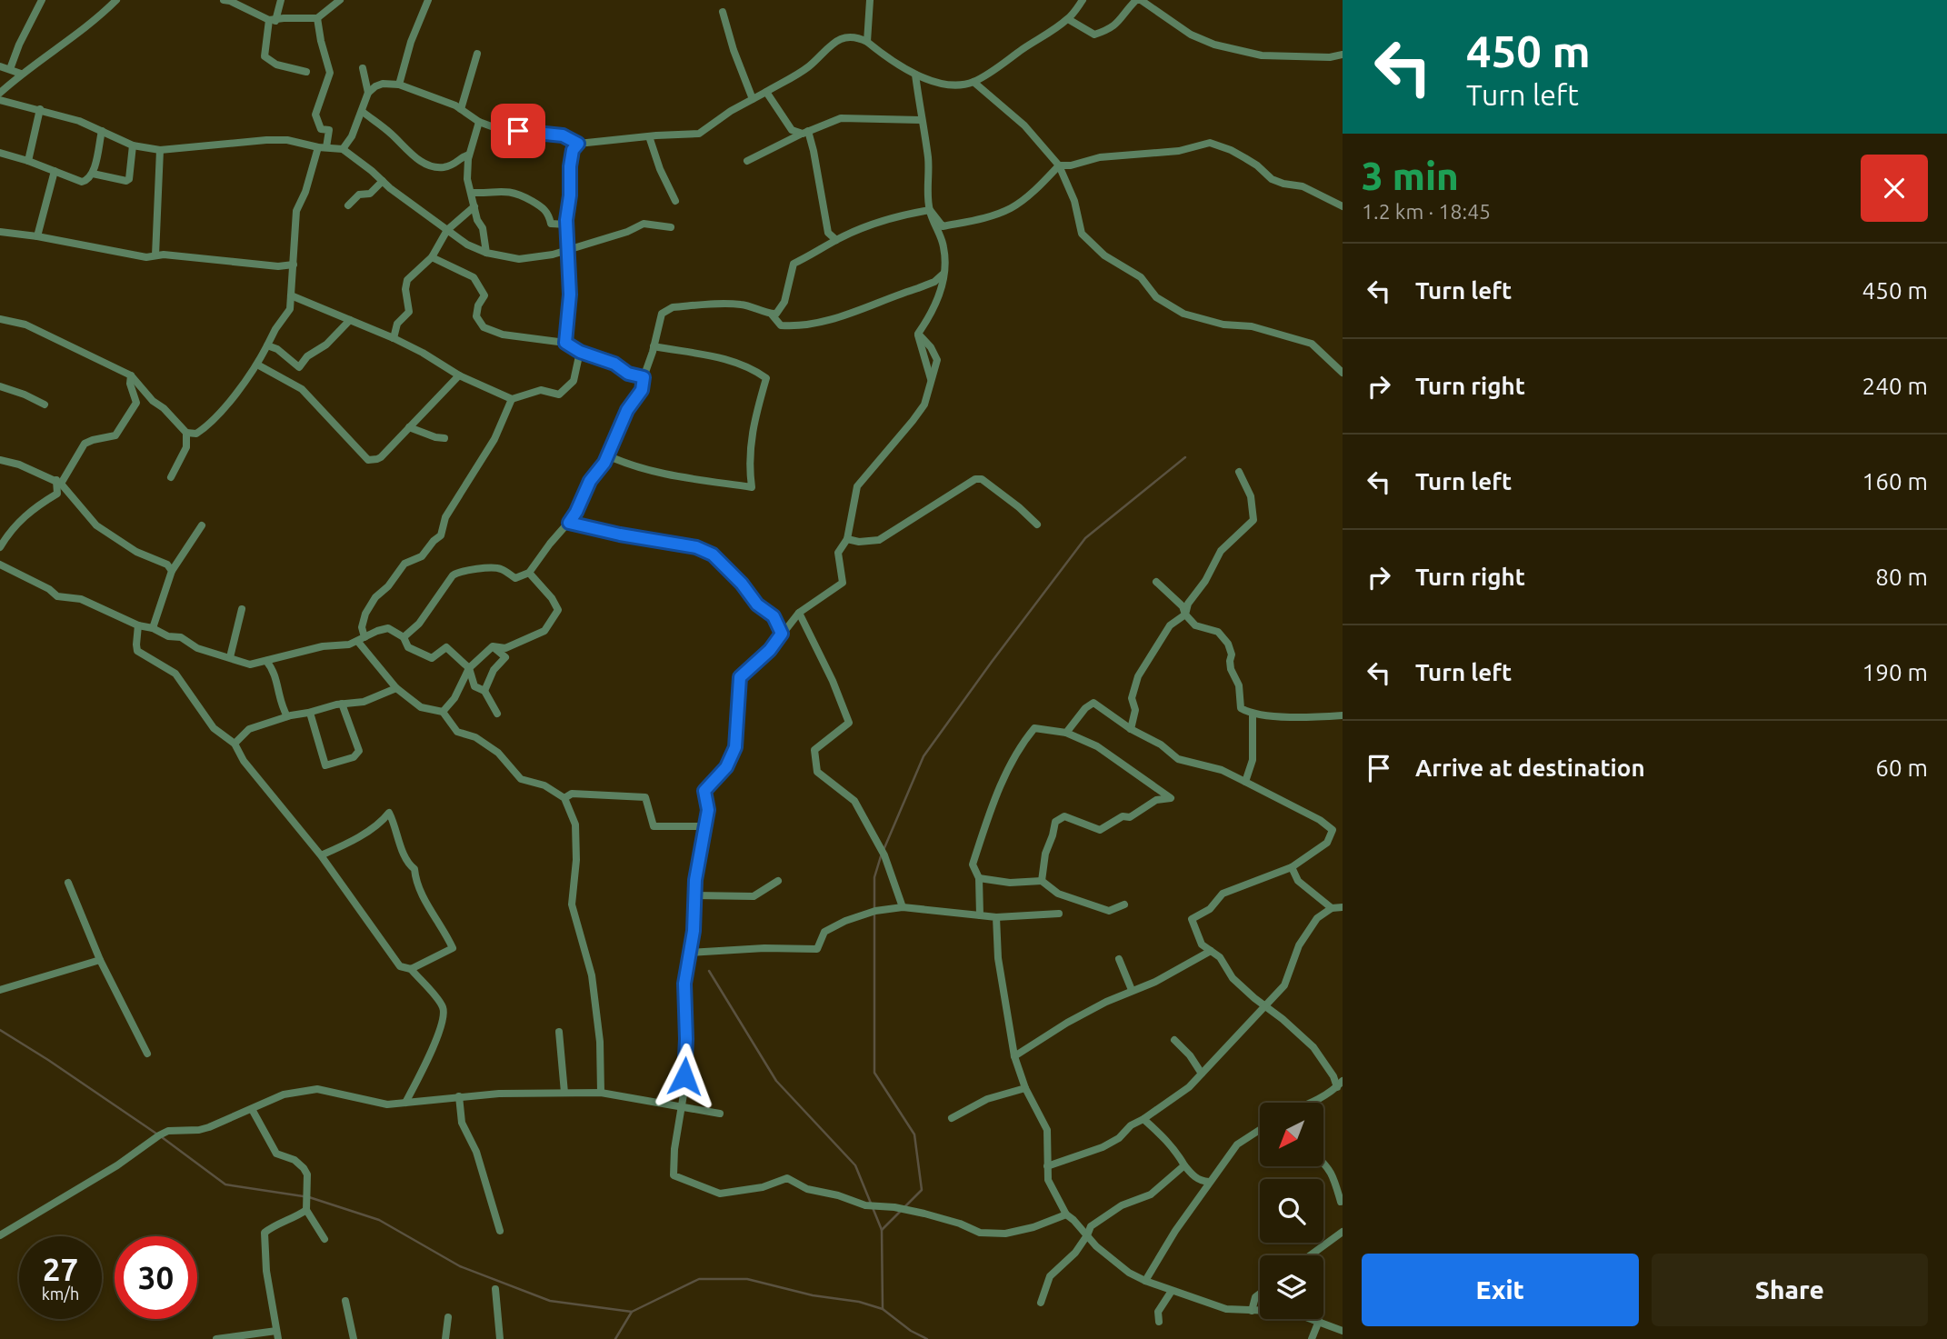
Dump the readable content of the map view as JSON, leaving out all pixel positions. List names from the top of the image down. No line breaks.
{"north":"bottom left","page":{"turn":["450 m","Turn left"],"heading":["3 min","1.2 km · 18:45"],"list":[{"name":"Turn left","value":"450 m"},{"name":"Turn right","value":"240 m"},{"name":"Turn left","value":"160 m"},{"name":"Turn right","value":"80 m"},{"name":"Turn left","value":"190 m"},{"name":"Arrive at destination","value":"60 m"}],"speed":"27 km/h","limit":"30","buttons":["Exit","Share"]}}
